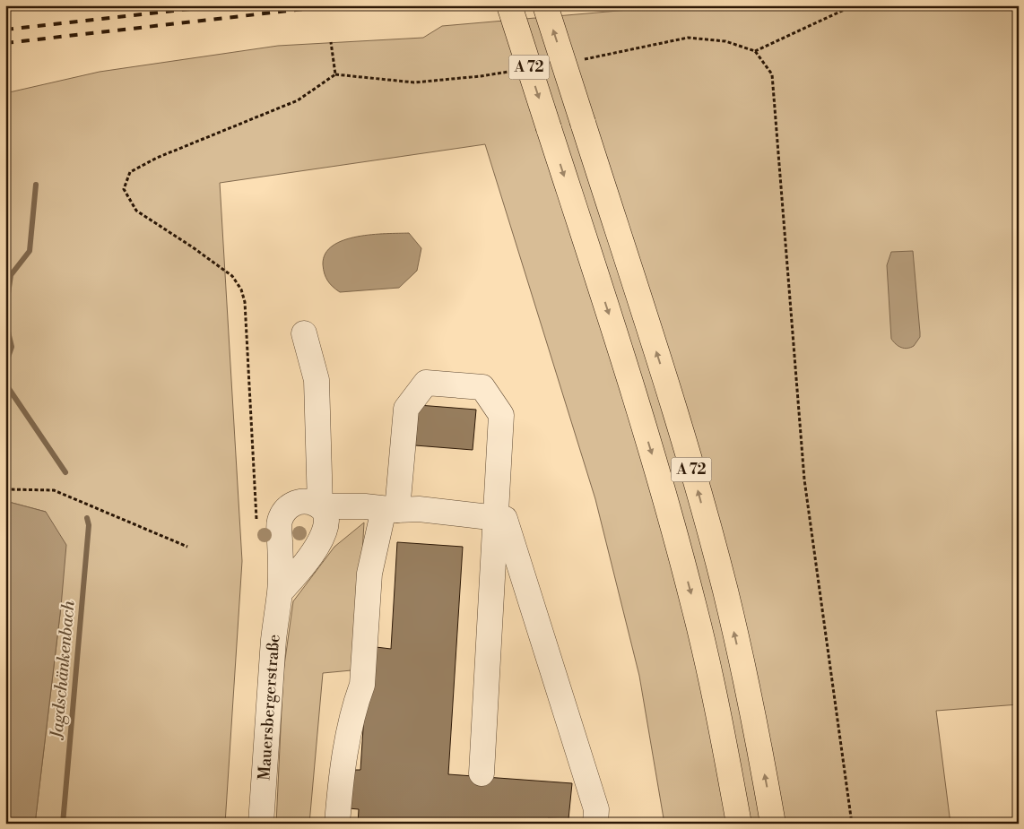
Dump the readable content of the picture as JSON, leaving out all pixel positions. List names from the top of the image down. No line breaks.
{"streets":{"highway":["A 72"],"street":["Mauersbergerstraße"]},"water":["Jagdschänkenbach"]}
